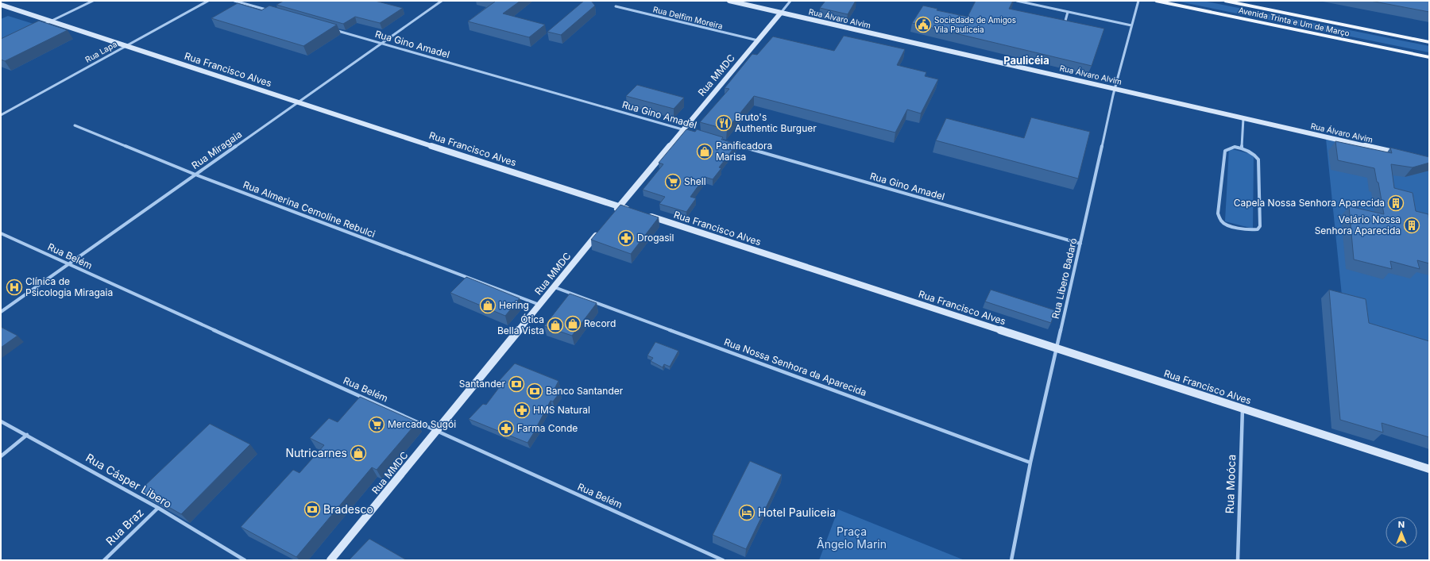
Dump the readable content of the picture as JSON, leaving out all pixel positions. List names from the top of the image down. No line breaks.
{"streets":{"main road":["Avenida Trinta e Um de Março"],"street":["Rua Delfim Moreira","Rua Álvaro Alvim","Rua Gino Amadel","Rua Lapa","Rua Francisco Alves","Rua MMDC","Rua Miragaia","Rua Almerina Cemoline Rebulci","Rua Belém","Rua Libero Badaró","Rua Nossa Senhora da Aparecida","Rua Cásper Libero","Rua Moóca","Rua Braz"]},"crossings":[["Rua Delfim Moreira","Rua MMDC"],["Rua Álvaro Alvim","Rua MMDC"],["Rua Álvaro Alvim","Rua Libero Badaró"],["Rua Gino Amadel","Rua MMDC"],["Rua Gino Amadel","Rua Miragaia"],["Rua Gino Amadel","Rua Libero Badaró"],["Rua Lapa","Rua Francisco Alves"],["Rua Francisco Alves","Rua MMDC"],["Rua Francisco Alves","Rua Miragaia"],["Rua Francisco Alves","Rua Libero Badaró"],["Rua Francisco Alves","Rua Moóca"],["Rua MMDC","Rua Almerina Cemoline Rebulci"],["Rua MMDC","Rua Belém"],["Rua MMDC","Rua Nossa Senhora da Aparecida"],["Rua Miragaia","Rua Almerina Cemoline Rebulci"],["Rua Miragaia","Rua Belém"],["Rua Libero Badaró","Rua Nossa Senhora da Aparecida"],["Rua Cásper Libero","Rua Braz"]],"districts":["Paulicéia"],"parks":["Praça Ângelo Marin"],"places":{"public building":["Sociedade de Amigos Vila Pauliceia"],"restaurant":["Bruto's Authentic Burguer"],"shop":["Panificadora Marisa","Hering","Record","Ótica Bella Vista","Nutricarnes"],"supermarket":["Shell","Mercado Sugói"],"building":["Capela Nossa Senhora Aparecida","Velário Nossa Senhora Aparecida"],"pharmacy":["Drogasil","HMS Natural","Farma Conde"],"hospital":["Clínica de Psicologia Miragaia"],"bank":["Santander","Banco Santander","Bradesco"],"hotel":["Hotel Pauliceia"]},"north":"top"}
